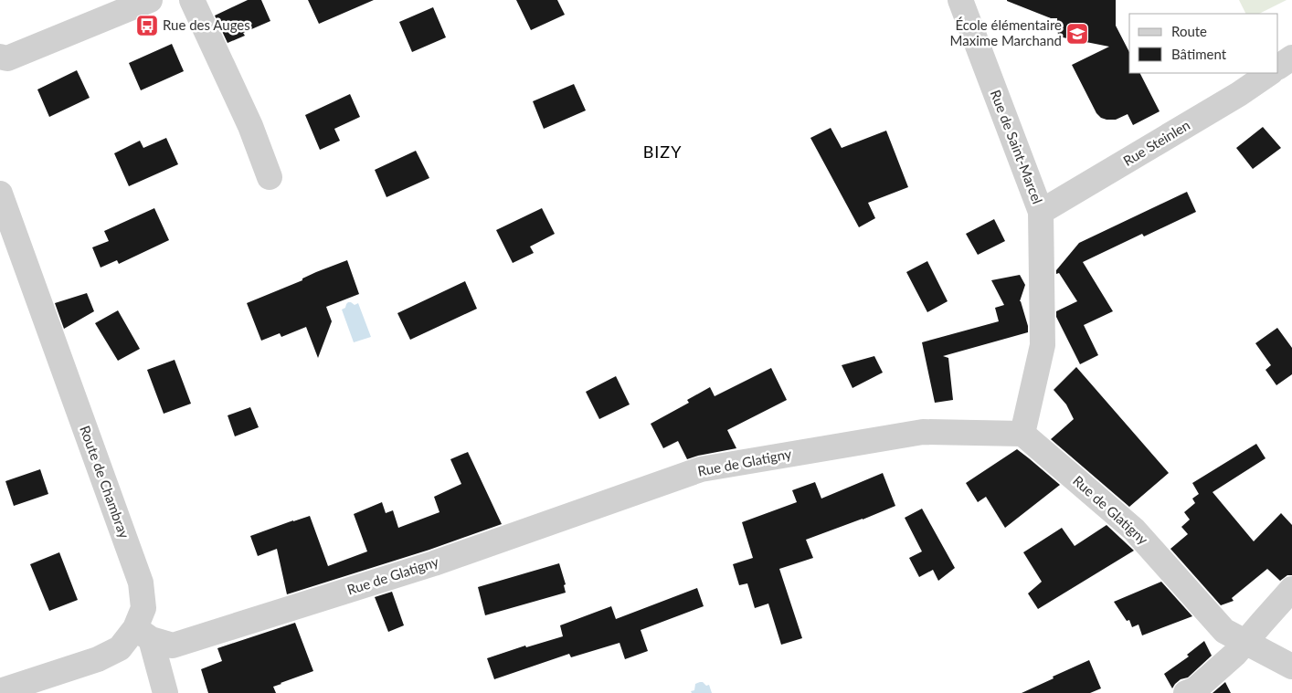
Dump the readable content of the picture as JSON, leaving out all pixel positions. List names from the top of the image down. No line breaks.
{"streets":{"street":["Rue Steinlen","Rue de Saint-Marcel","Rue de Glatigny","Route de Chambray"]},"crossings":[["Rue Steinlen","Rue de Saint-Marcel"],["Rue de Saint-Marcel","Rue de Glatigny"],["Rue de Glatigny","Route de Chambray"]],"districts":["BIZY"],"places":{"bus stop":["Rue des Auges"],"school or university":["École élémentaire Maxime Marchand"]},"legend":["Route","Bâtiment"]}
